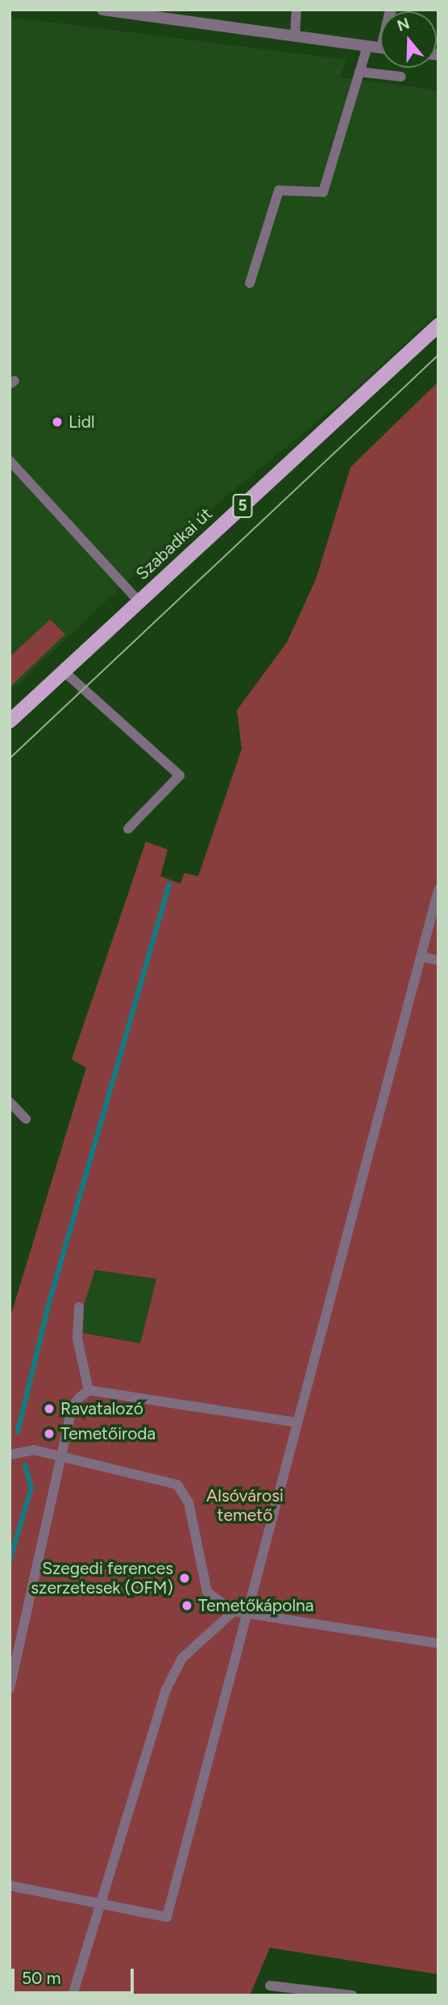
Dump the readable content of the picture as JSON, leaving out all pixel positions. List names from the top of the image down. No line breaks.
{"streets":{"main road":["5","Szabadkai út"]},"parks":["Alsóvárosi temető"],"places":["Lidl","Ravatalozó","Temetőiroda","Szegedi ferences szerzetesek (OFM)","Temetőkápolna"],"scale_bar":"50 m","north":"top"}
